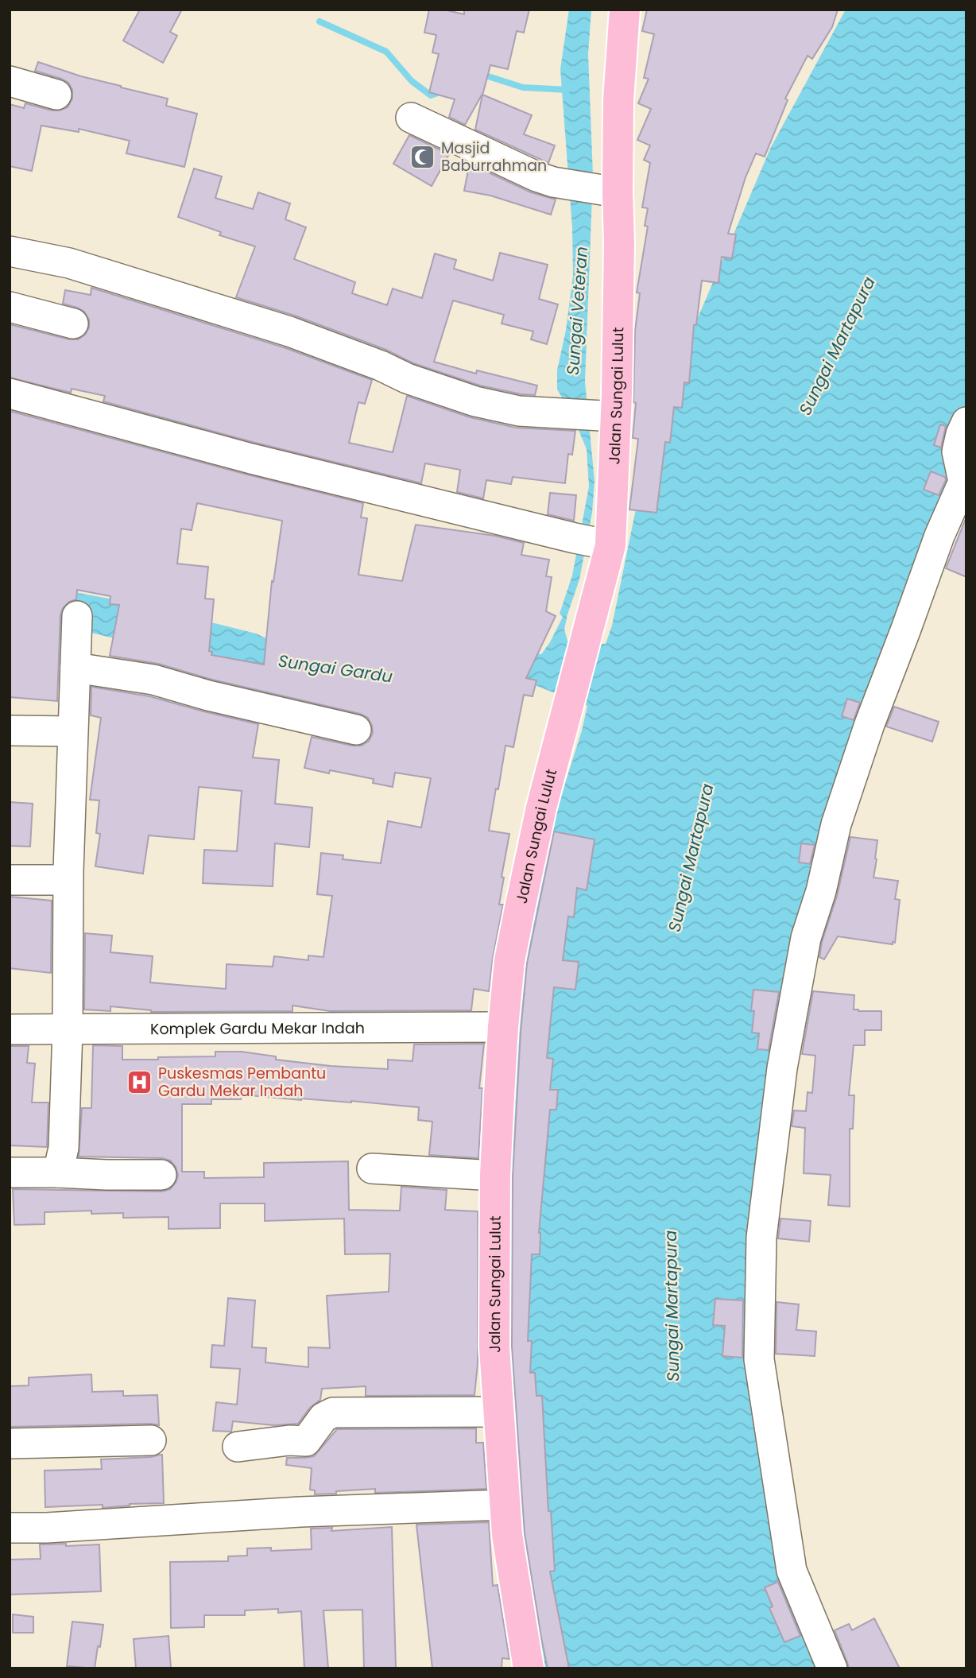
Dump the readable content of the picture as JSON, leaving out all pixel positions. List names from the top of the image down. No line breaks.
{"streets":{"main road":["Jalan Sungai Lulut"],"street":["Komplek Gardu Mekar Indah"]},"crossings":[["Jalan Sungai Lulut","Komplek Gardu Mekar Indah"]],"water":["Sungai Veteran","Sungai Martapura","Sungai Gardu"],"places":{"mosque":["Masjid Baburrahman"],"hospital":["Puskesmas Pembantu Gardu Mekar Indah"]}}
